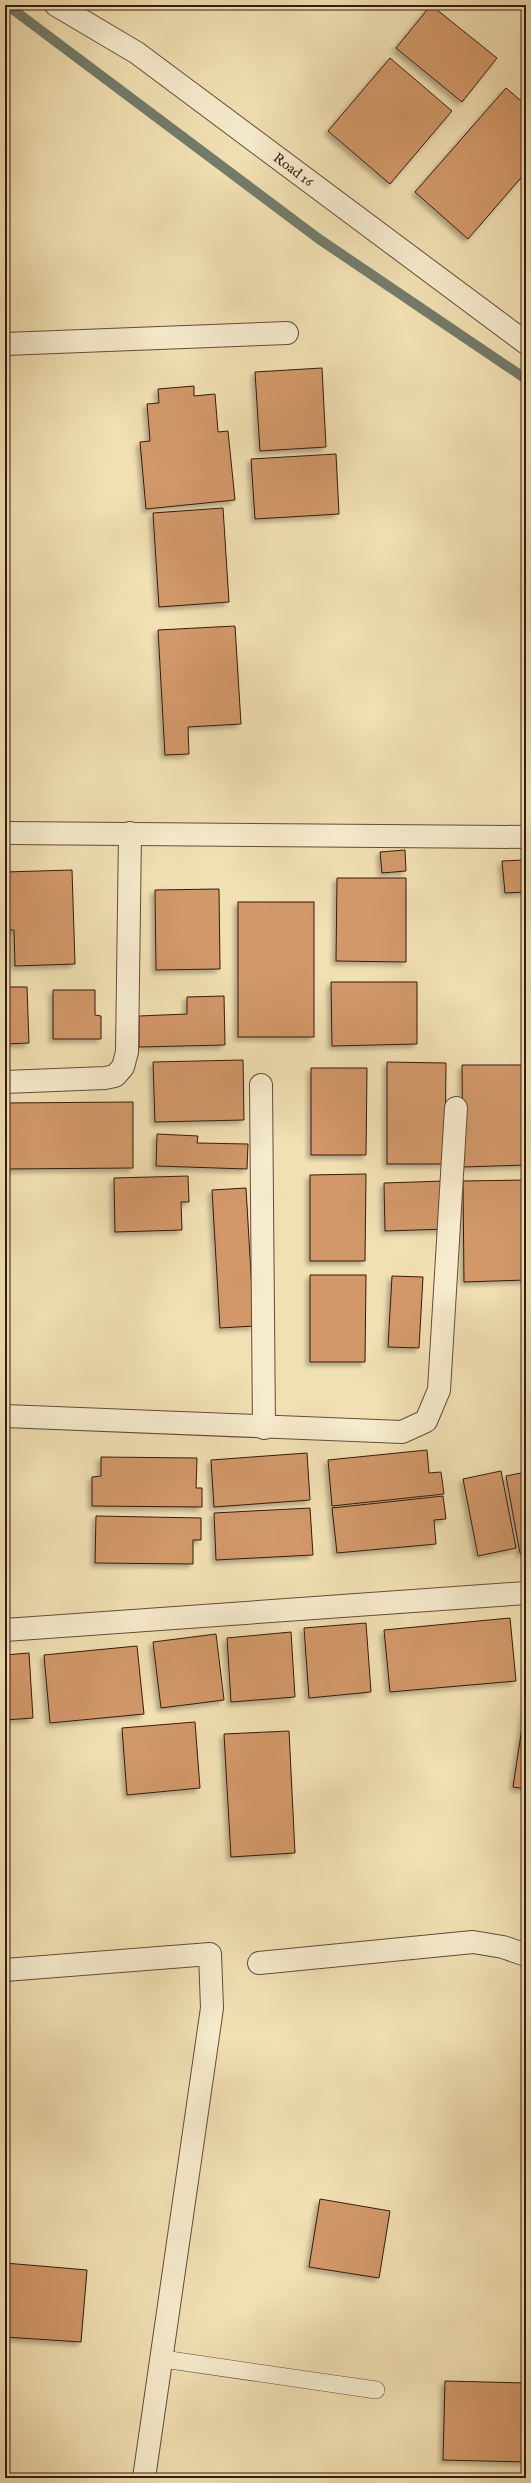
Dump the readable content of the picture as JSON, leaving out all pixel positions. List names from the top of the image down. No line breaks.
{"streets":{"street":["Road 16"]}}
